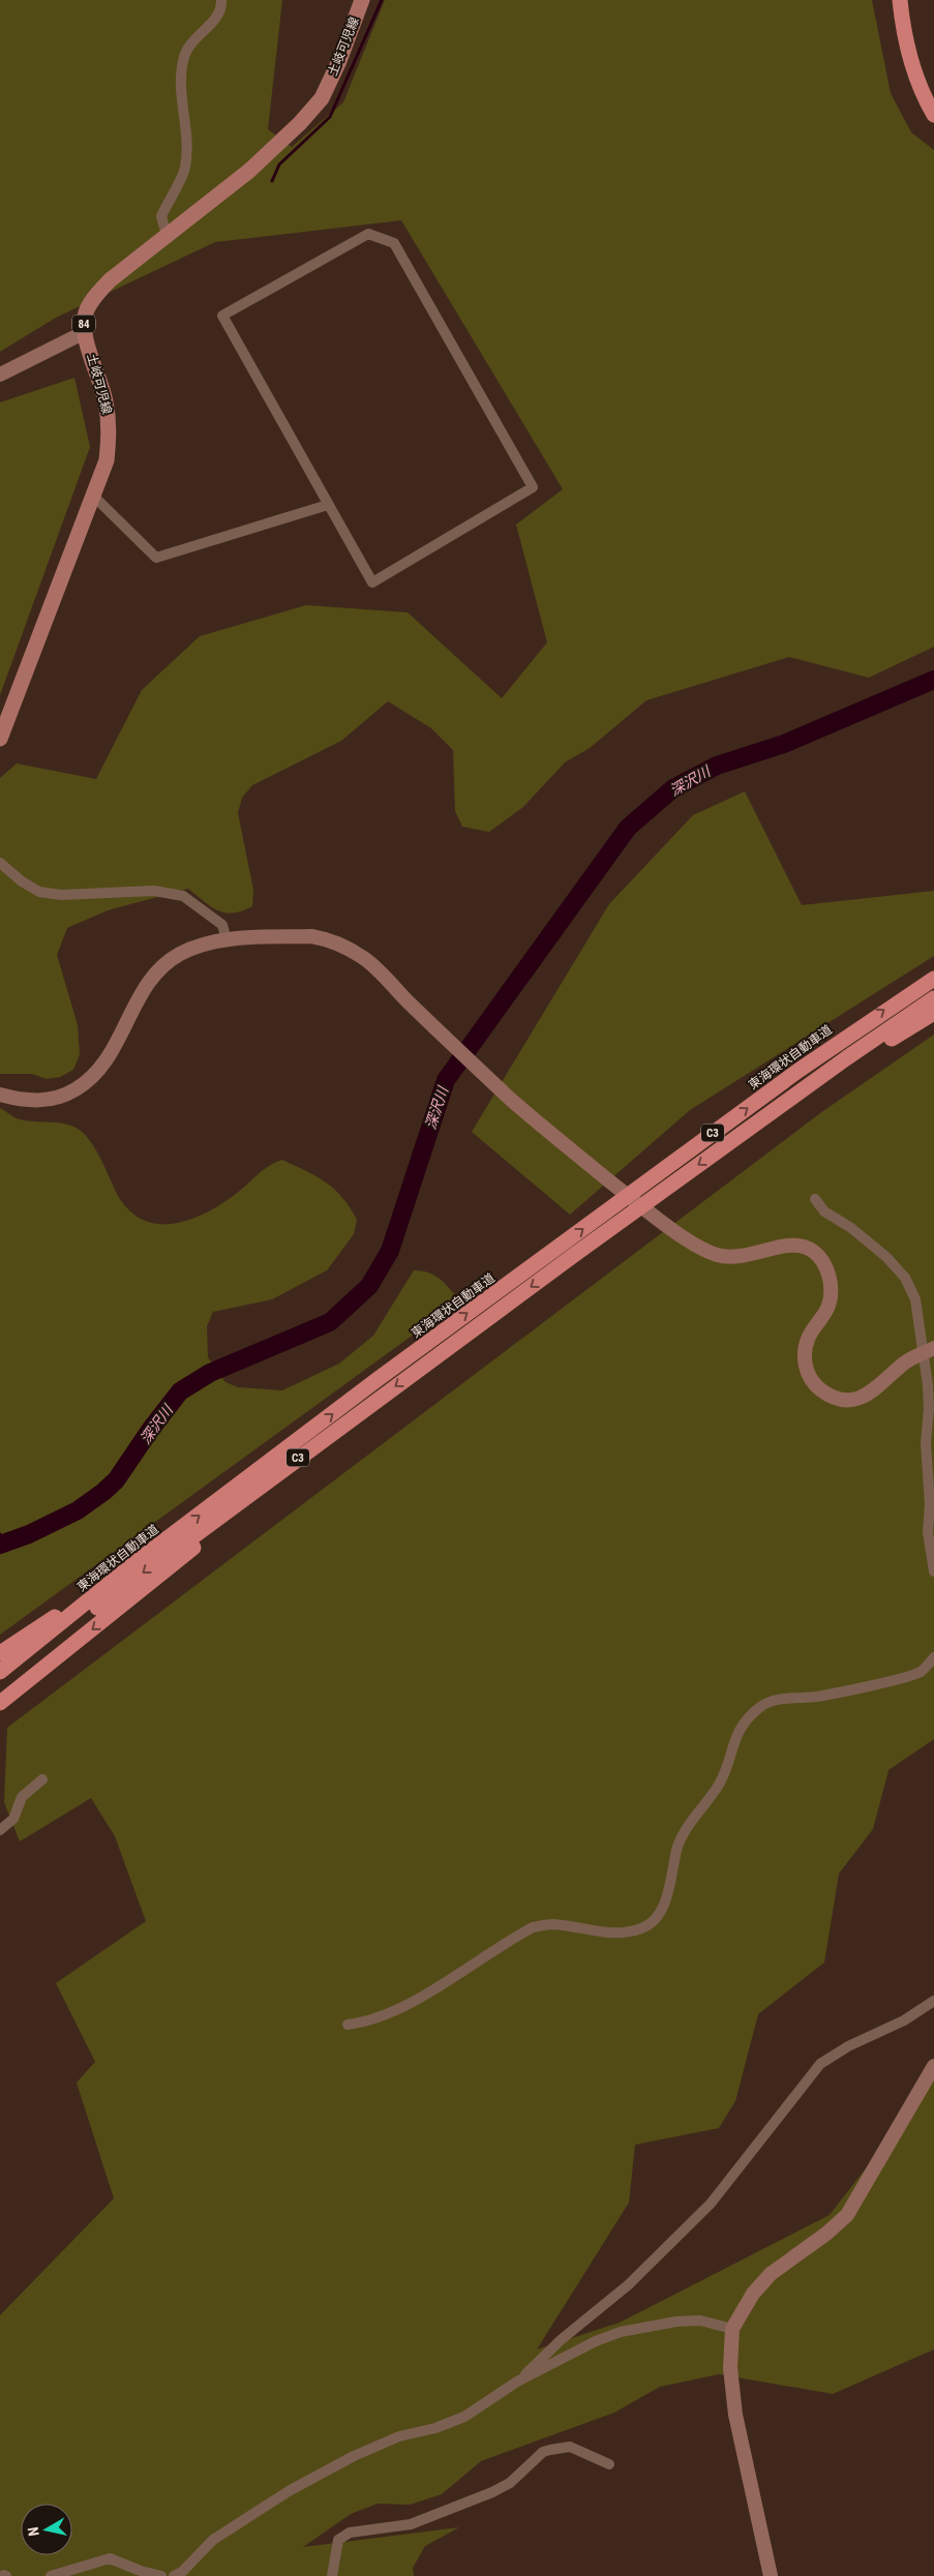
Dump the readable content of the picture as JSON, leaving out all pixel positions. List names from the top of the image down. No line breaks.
{"streets":{"highway":["東海環状自動車道","C3"],"main road":["土岐可児線","84"]},"crossings":[["東海環状自動車道","C3"]],"water":["深沢川"],"north":"left"}
